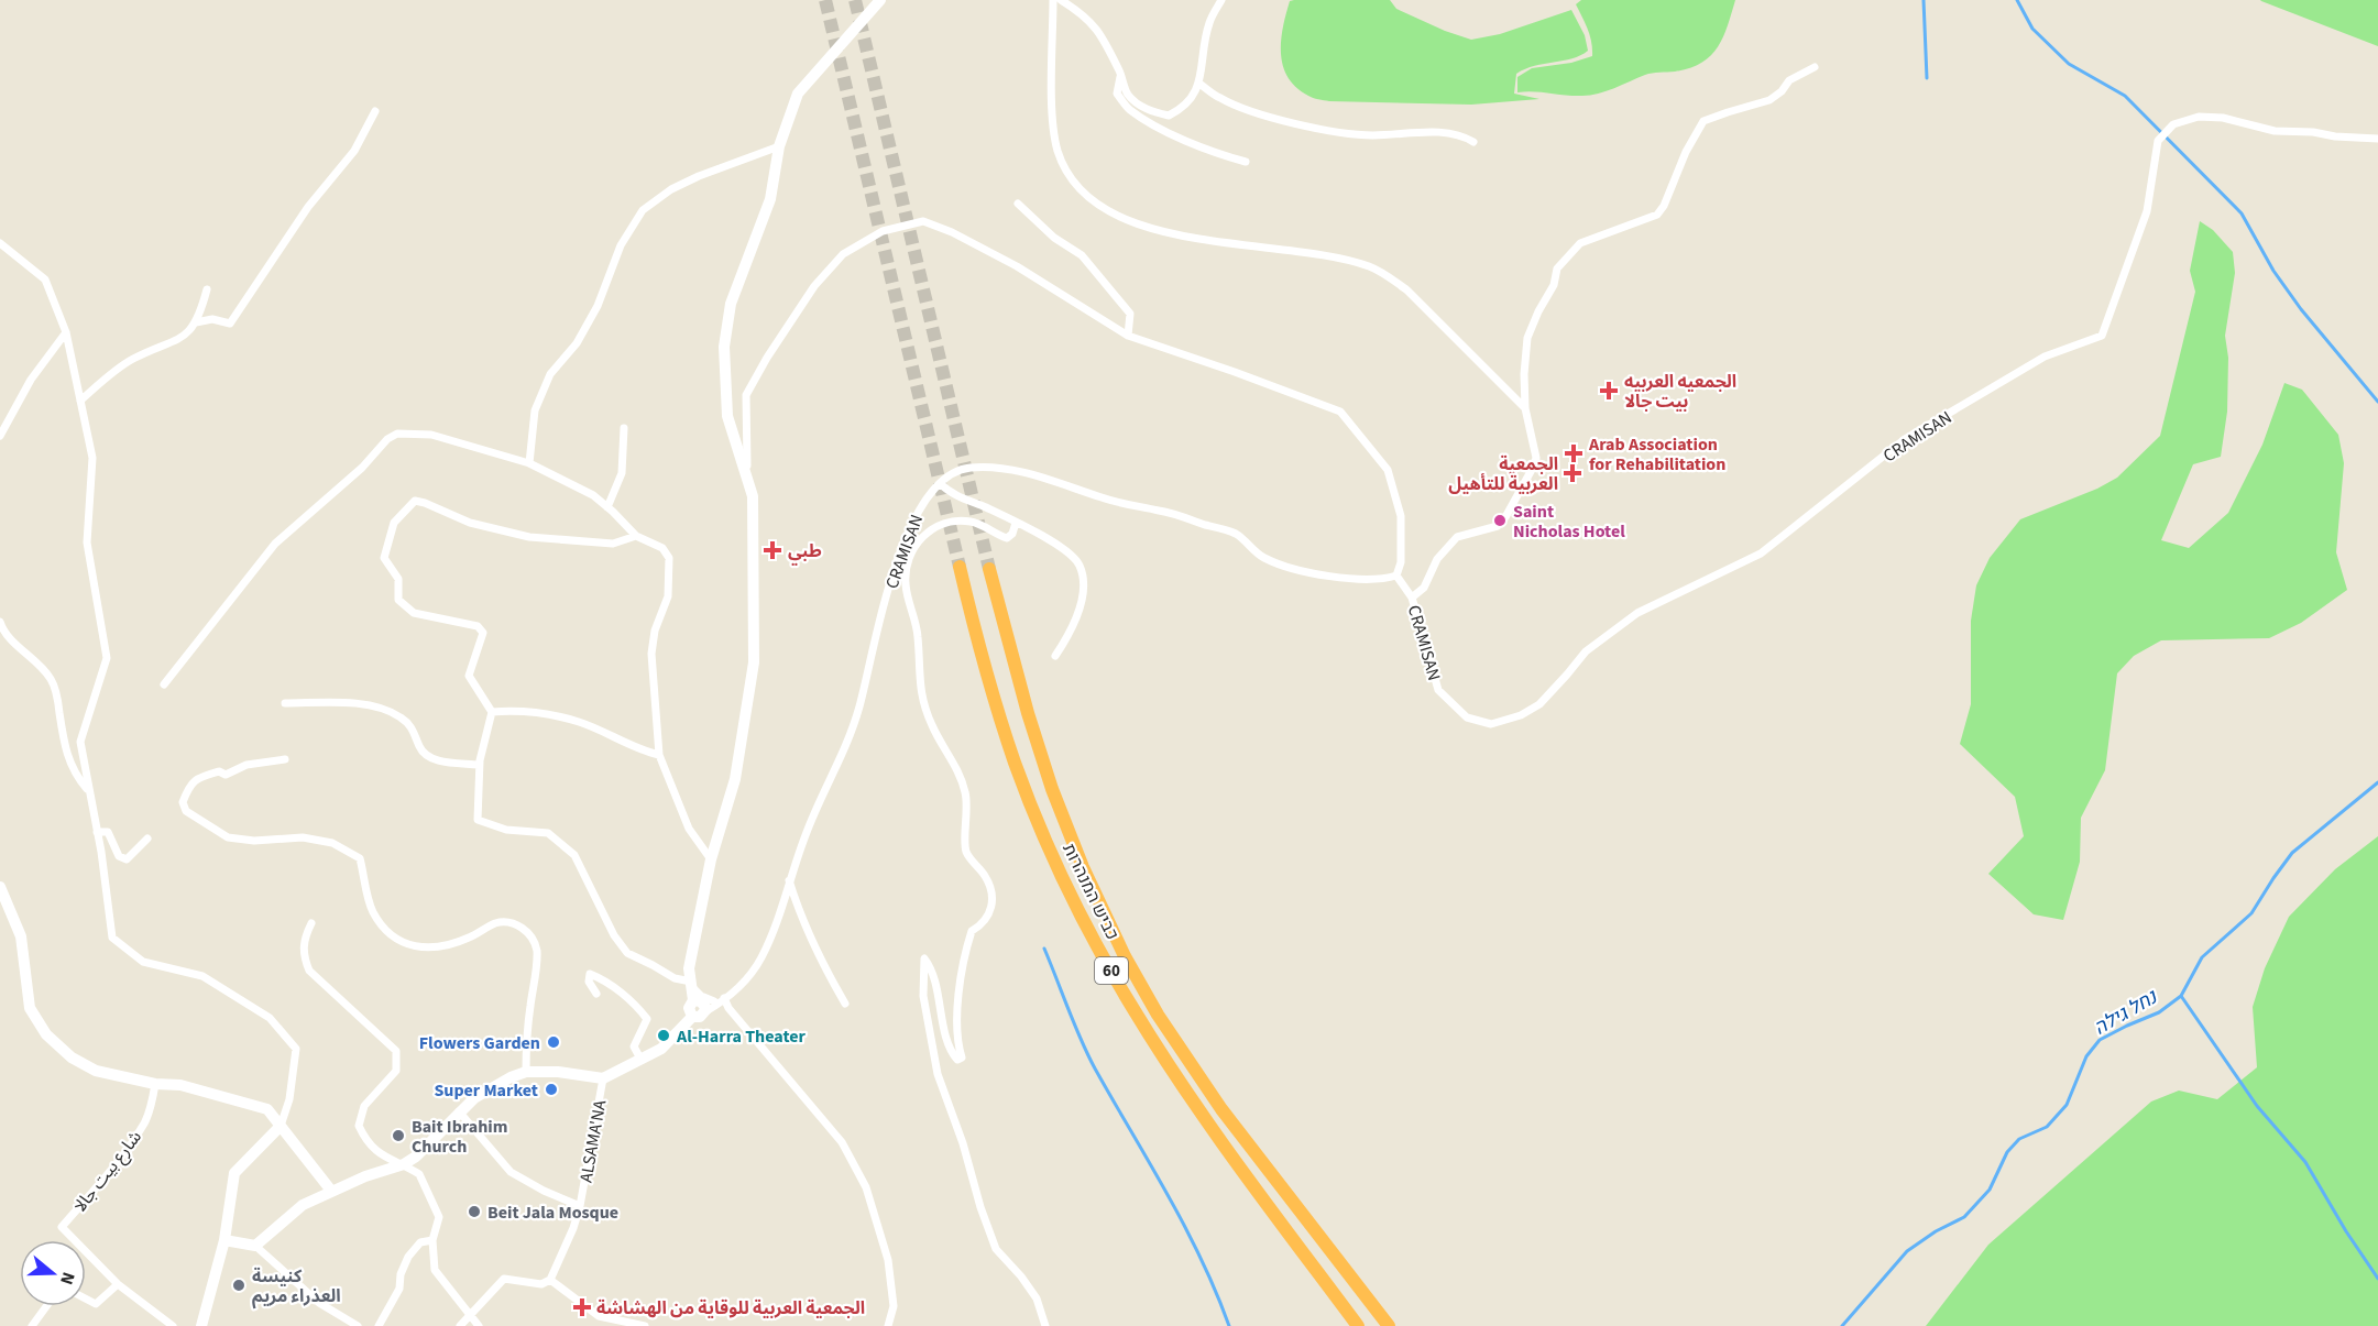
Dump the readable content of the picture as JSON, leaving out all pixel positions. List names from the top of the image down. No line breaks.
{"streets":{"highway":["כביש המנהרות","60"],"street":["CRAMISAN","ALSAMA'NA","شارع بيت جالا"]},"crossings":[["CRAMISAN","ALSAMA'NA"]],"water":["נחל גילה"],"places":{"health":["الجمعيه العربيه بيت جالا","Arab Association for Rehabilitation","الجمعية العربية للتأهيل","طبي","الجمعية العربية للوقاية من الهشاشة"],"other":["Saint Nicholas Hotel","Al-Harra Theater","Flowers Garden","Super Market","Bait Ibrahim Church","Beit Jala Mosque","كنيسة العذراء مريم"]},"north":"right"}
